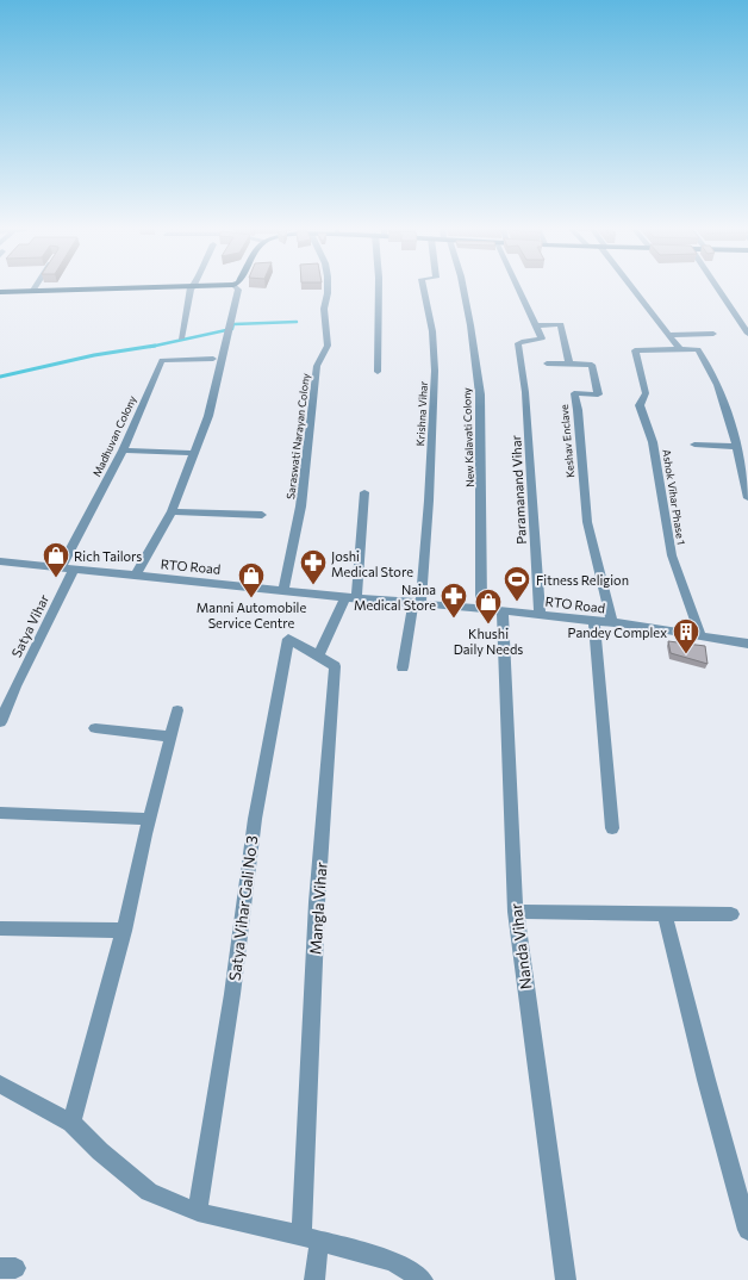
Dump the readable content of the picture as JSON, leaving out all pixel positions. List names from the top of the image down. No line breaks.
{"streets":{"street":["Krishna Vihar","Madhuvan Colony","Saraswati Narayan Colony","New Kalavati Colony","Keshav Enclave","Paramanand Vihar","Ashok Vihar Phase 1","RTO Road","Satya Vihar","Satya Vihar Gali No 3","Mangla Vihar","Nanda Vihar"]},"crossings":[["Krishna Vihar","RTO Road"],["Madhuvan Colony","RTO Road"],["Saraswati Narayan Colony","RTO Road"],["New Kalavati Colony","RTO Road"],["Keshav Enclave","RTO Road"],["Paramanand Vihar","RTO Road"],["Ashok Vihar Phase 1","RTO Road"],["RTO Road","Satya Vihar"],["RTO Road","Nanda Vihar"],["Satya Vihar Gali No 3","Mangla Vihar"]],"places":{"shop":["Rich Tailors","Manni Automobile Service Centre","Khushi Daily Needs"],"pharmacy":["Joshi Medical Store","Naina Medical Store"],"sports":["Fitness Religion"],"building":["Pandey Complex"]}}
